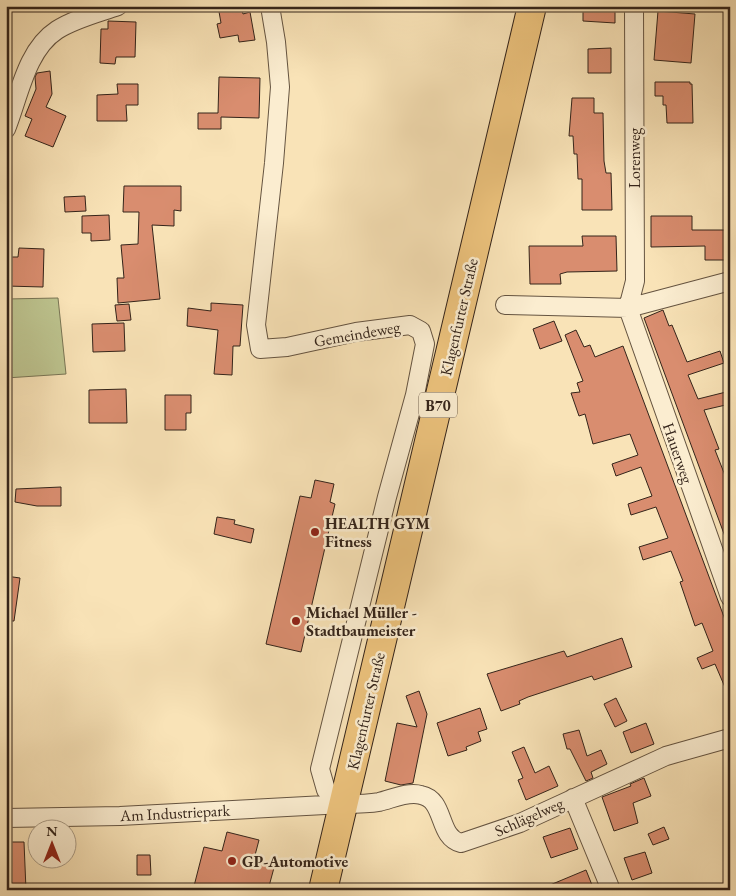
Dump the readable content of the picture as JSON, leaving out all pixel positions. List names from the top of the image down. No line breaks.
{"streets":{"main road":["Klagenfurter Straße","B70"],"street":["Lorenweg","Gemeindeweg","Hauerweg","Am Industriepark","Schlägelweg"]},"crossings":[["Lorenweg","Hauerweg"],["Klagenfurter Straße","Gemeindeweg"],["Klagenfurter Straße","Am Industriepark"],["Klagenfurter Straße","Schlägelweg"],["Gemeindeweg","Am Industriepark"],["Gemeindeweg","Schlägelweg"],["Am Industriepark","Schlägelweg"]],"places":["HEALTH GYM Fitness","Michael Müller - Stadtbaumeister","GP-Automotive"],"north":"top"}
